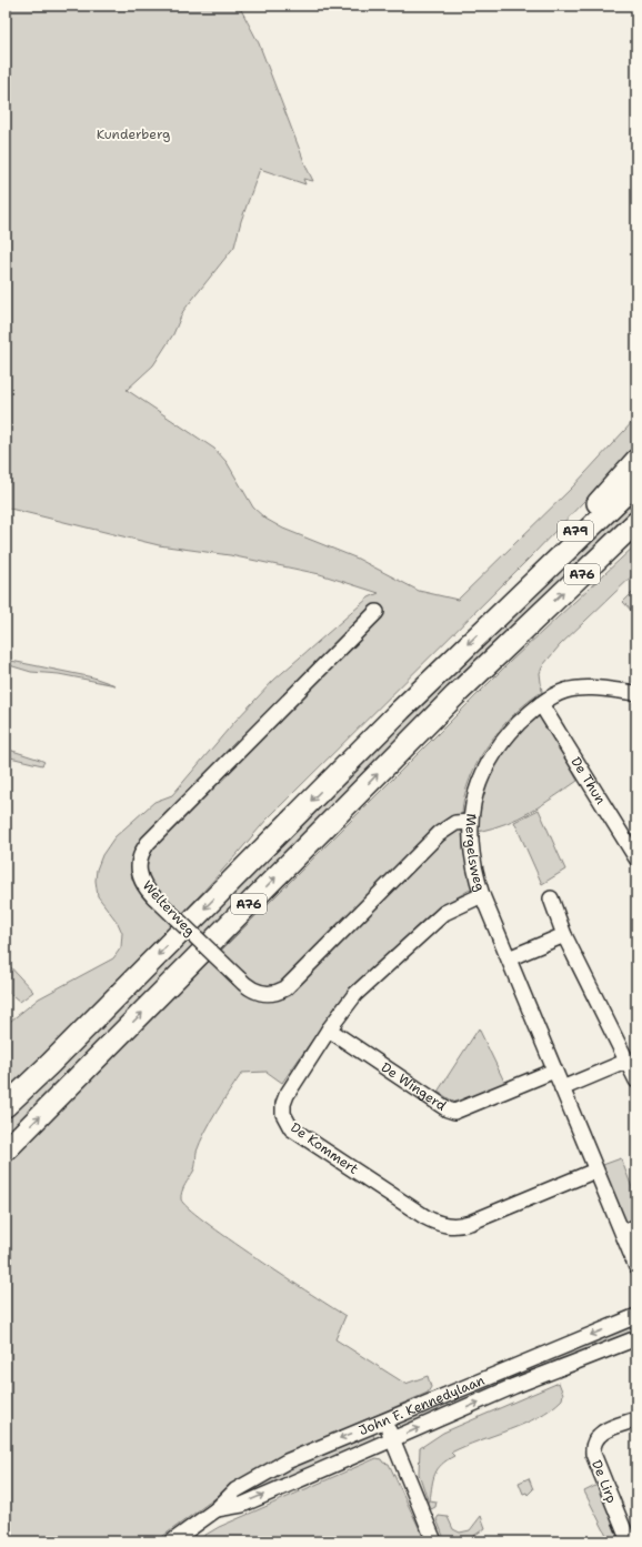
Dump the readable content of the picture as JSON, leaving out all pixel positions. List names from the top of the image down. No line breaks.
{"streets":{"highway":["A79","A76"],"street":["De Thun","Mergelsweg","Welterweg","De Wingerd","De Kommert","John F. Kennedylaan","De Lirp"]},"crossings":[["A79","A76"],["De Thun","Mergelsweg"],["Mergelsweg","Welterweg"],["Mergelsweg","De Wingerd"],["Mergelsweg","De Kommert"],["De Wingerd","De Kommert"]],"parks":["Kunderberg"]}
